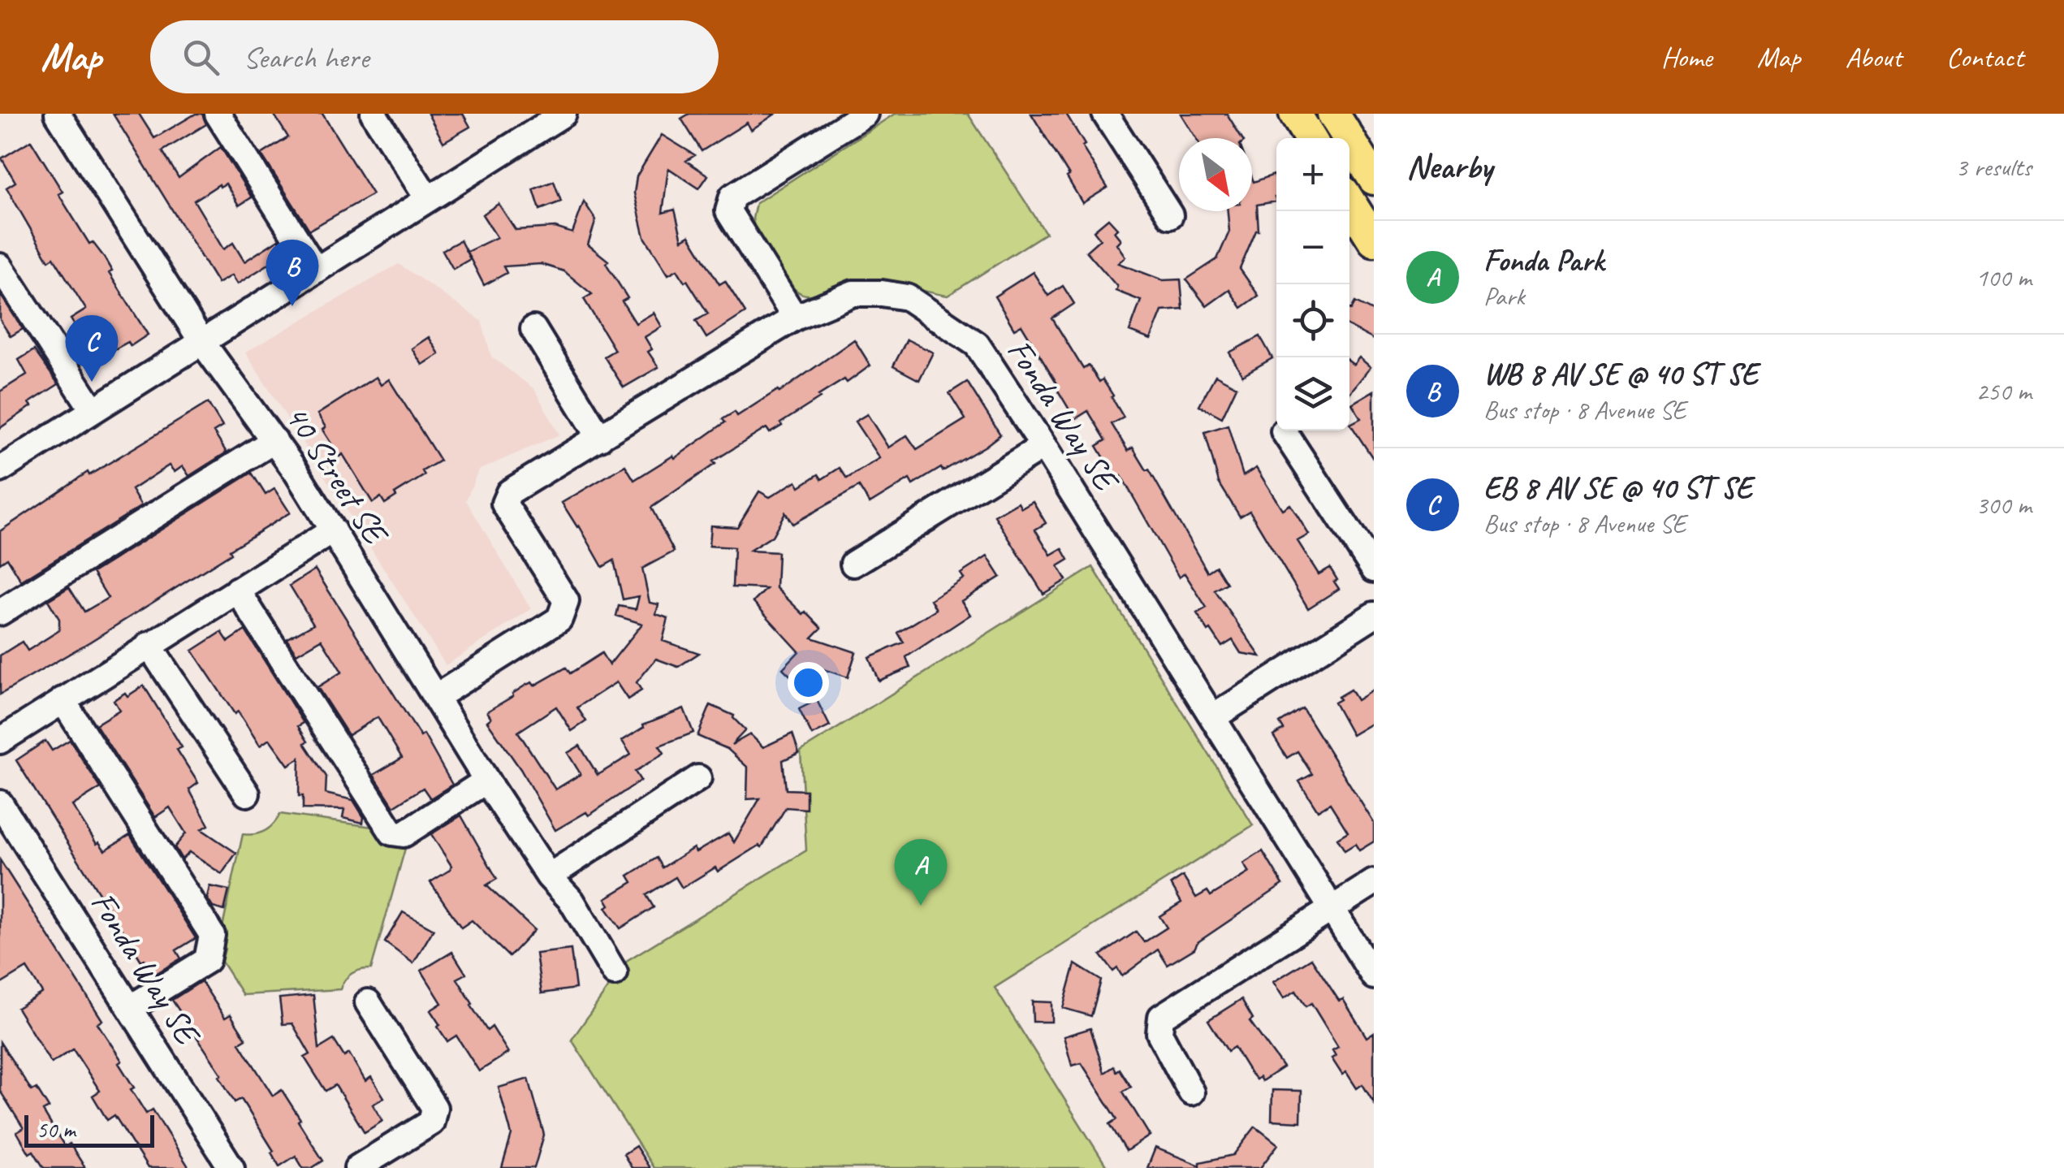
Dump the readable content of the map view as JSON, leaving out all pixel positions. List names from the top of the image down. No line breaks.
{"streets":{"street":["Fonda Way SE","40 Street SE"]},"crossings":[["Fonda Way SE","40 Street SE"]],"scale_bar":"50 m","north":"bottom right","page":{"header":"Map","search":"Search here","nav":["Home","Map","About","Contact"],"heading":["Nearby","3 results"],"map_buttons":["+","−"],"list":[{"mark":"A","name":"Fonda Park","note":"Park","value":"100 m"},{"mark":"B","name":"WB 8 AV SE @ 40 ST SE","note":"Bus stop · 8 Avenue SE","value":"250 m"},{"mark":"C","name":"EB 8 AV SE @ 40 ST SE","note":"Bus stop · 8 Avenue SE","value":"300 m"}],"pins":["B","C","A"],"scale":"50 m"}}
